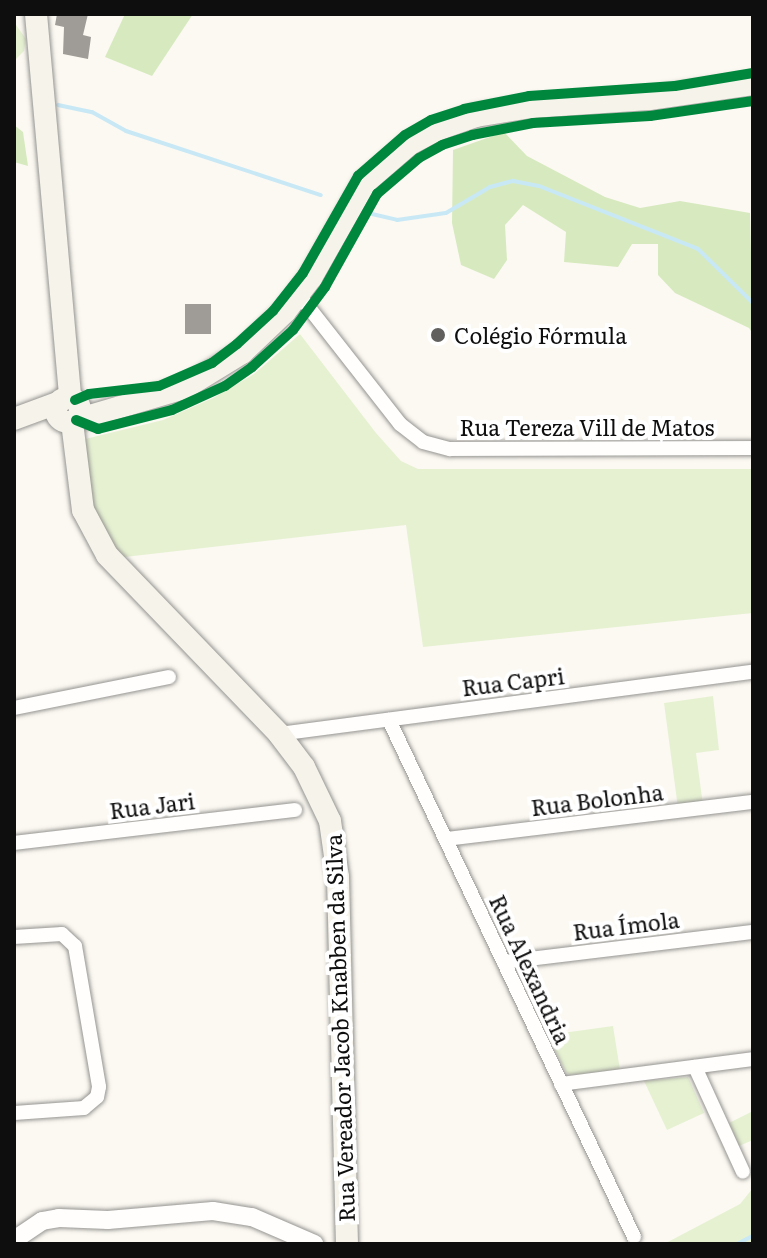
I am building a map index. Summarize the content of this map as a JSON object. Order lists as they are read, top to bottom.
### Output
{
  "streets": {
    "main road": ["Rua Vereador Jacob Knabben da Silva"],
    "street": [
      "Rua Tereza Vill de Matos",
      "Rua Capri",
      "Rua Bolonha",
      "Rua Jari",
      "Rua Ímola",
      "Rua Alexandria"
    ]
  },
  "crossings": [
    ["Rua Capri", "Rua Alexandria"],
    ["Rua Capri", "Rua Vereador Jacob Knabben da Silva"],
    ["Rua Bolonha", "Rua Alexandria"],
    ["Rua Ímola", "Rua Alexandria"]
  ],
  "places": ["Colégio Fórmula"]
}
